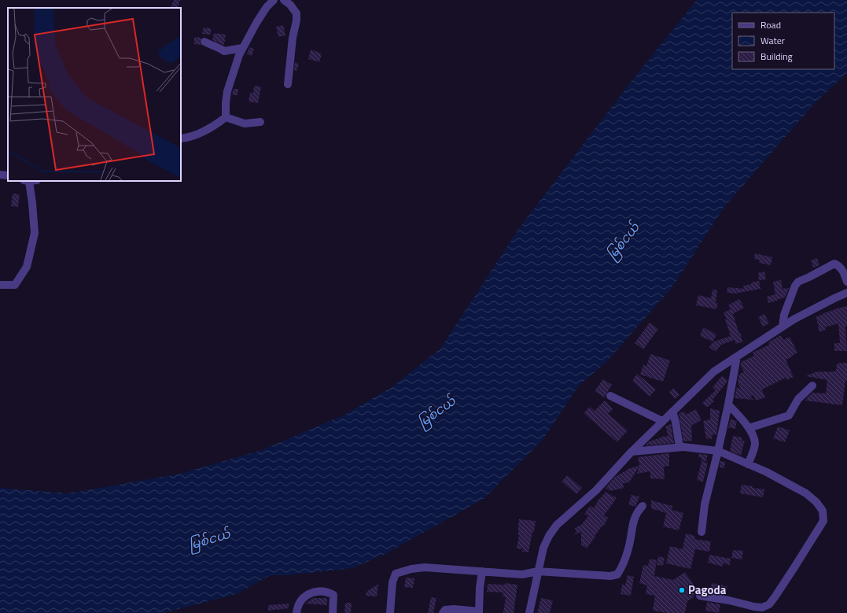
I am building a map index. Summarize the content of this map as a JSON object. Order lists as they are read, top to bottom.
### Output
{
  "water": ["မြစ်ငယ်"],
  "places": ["Pagoda"],
  "legend": ["Road", "Water", "Building"]
}
